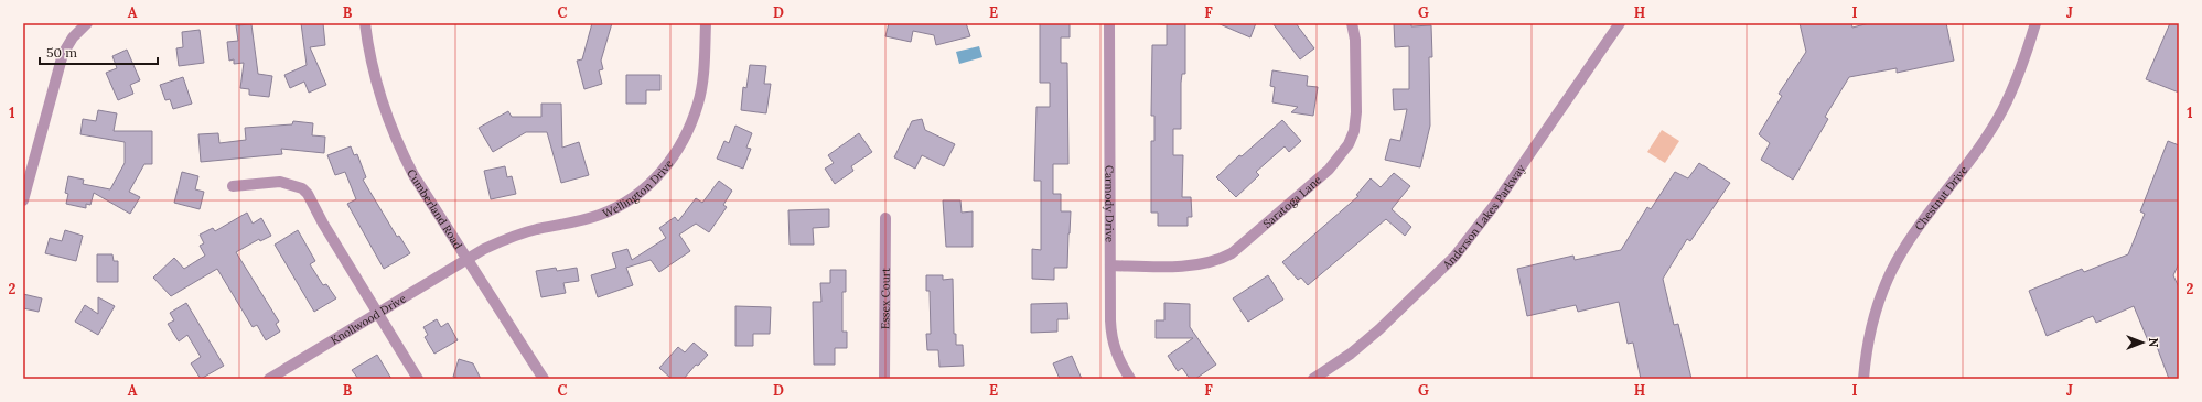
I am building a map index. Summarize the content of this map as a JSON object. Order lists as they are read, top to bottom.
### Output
{
  "streets": {
    "street": [
      "Wellington Drive",
      "Chestnut Drive",
      "Saratoga Lane",
      "Carmody Drive",
      "Cumberland Road",
      "Anderson Lakes Parkway",
      "Essex Court",
      "Knollwood Drive"
    ]
  },
  "crossings": [
    ["Wellington Drive", "Cumberland Road"],
    ["Wellington Drive", "Knollwood Drive"],
    ["Saratoga Lane", "Carmody Drive"],
    ["Cumberland Road", "Knollwood Drive"]
  ],
  "scale_bar": "50 m",
  "north": "right",
  "grid": {
    "columns": [
      "A",
      "B",
      "C",
      "D",
      "E",
      "F",
      "G",
      "H",
      "I",
      "J"
    ],
    "rows": ["1", "2"]
  }
}
